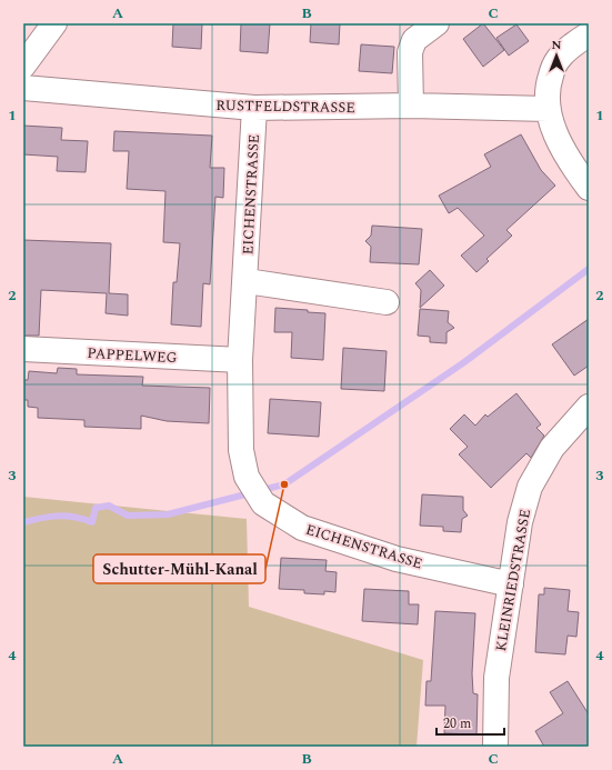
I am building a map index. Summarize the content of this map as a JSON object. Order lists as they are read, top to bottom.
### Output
{
  "streets": {
    "street": [
      "RUSTFELDSTRASSE",
      "EICHENSTRASSE",
      "PAPPELWEG",
      "KLEINRIEDSTRASSE"
    ]
  },
  "crossings": [
    ["RUSTFELDSTRASSE", "EICHENSTRASSE"],
    ["EICHENSTRASSE", "PAPPELWEG"],
    ["EICHENSTRASSE", "KLEINRIEDSTRASSE"]
  ],
  "places": ["Schutter-Mühl-Kanal"],
  "scale_bar": "20 m",
  "north": "top",
  "grid": {
    "columns": ["A", "B", "C"],
    "rows": [
      "1",
      "2",
      "3",
      "4"
    ]
  }
}
